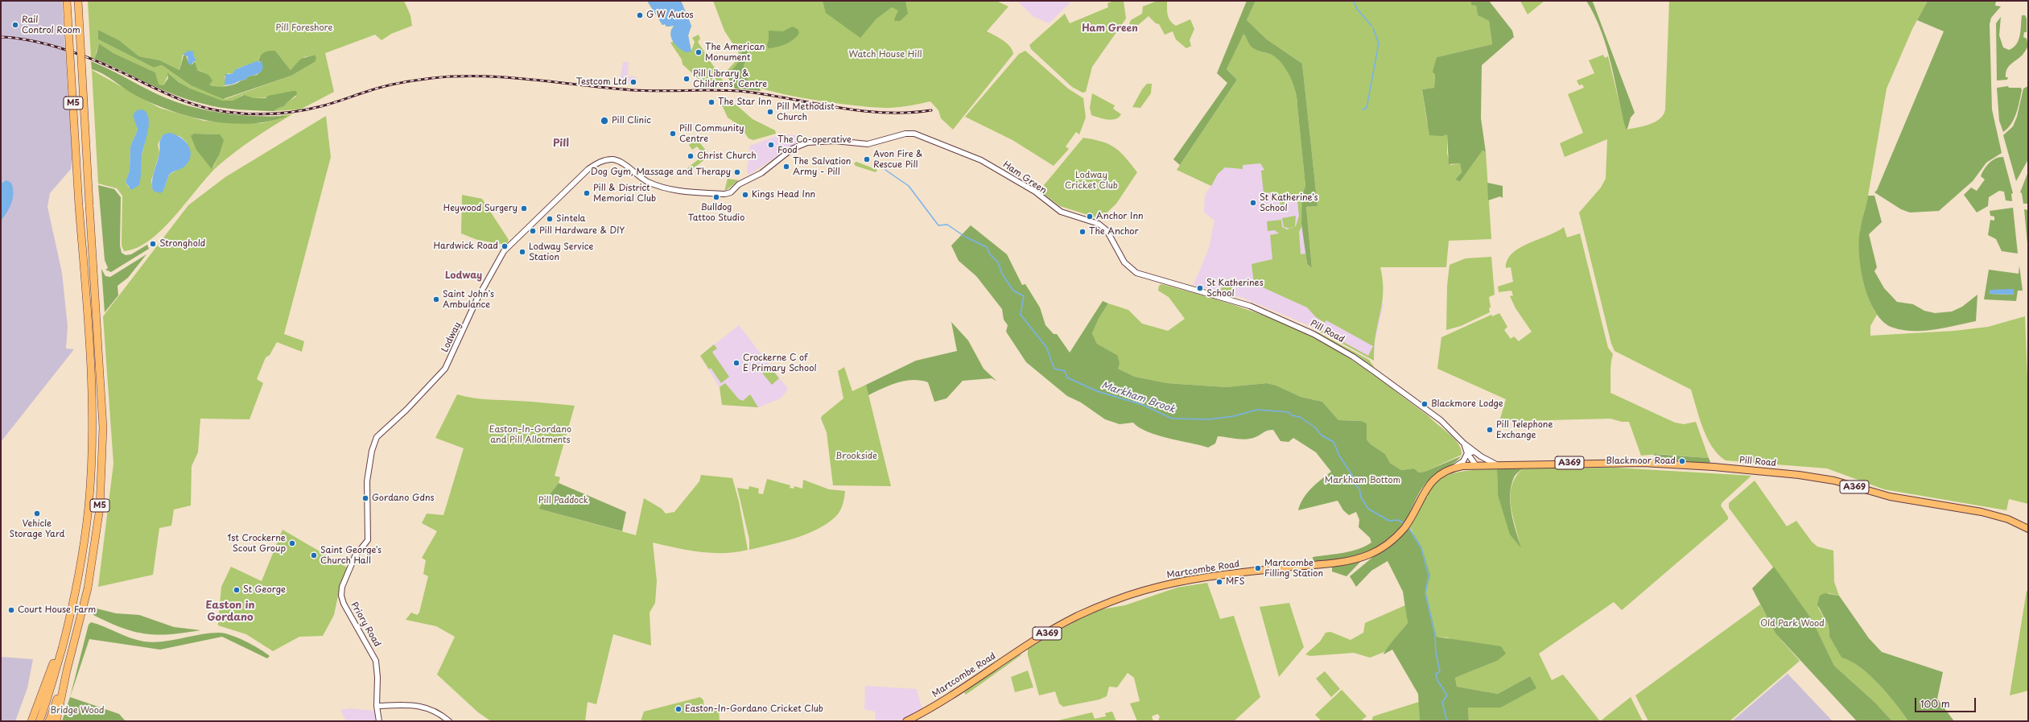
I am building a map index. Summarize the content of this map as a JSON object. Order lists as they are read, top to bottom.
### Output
{
  "streets": {
    "highway": ["M5"],
    "main road": ["Pill Road", "A369", "Martcombe Road"],
    "street": ["Ham Green", "Lodway", "Priory Road"]
  },
  "crossings": [
    ["Ham Green", "Pill Road"],
    ["Ham Green", "Lodway"],
    ["Pill Road", "Martcombe Road"],
    ["Lodway", "Priory Road"]
  ],
  "districts": [
    "Ham Green",
    "Pill",
    "Lodway",
    "Easton in Gordano"
  ],
  "water": ["Markham Brook"],
  "parks": [
    "Pill Foreshore",
    "Watch House Hill",
    "Lodway Cricket Club",
    "Easton-In-Gordano and Pill Allotments",
    "Brookside",
    "Markham Bottom",
    "Pill Paddock",
    "Old Park Wood",
    "Bridge Wood"
  ],
  "places": [
    "G W Autos",
    "Rail Control Room",
    "The American Monument",
    "Pill Library & Childrens' Centre",
    "Testcom Ltd",
    "The Star Inn",
    "Pill Methodist Church",
    "Pill Clinic",
    "Pill Community Centre",
    "The Co-operative Food",
    "Christ Church",
    "Avon Fire & Rescue Pill",
    "The Salvation Army - Pill",
    "Dog Gym, Massage and Therapy",
    "Pill & District Memorial Club",
    "Kings Head Inn",
    "Bulldog Tattoo Studio",
    "St Katherine's School",
    "Heywood Surgery",
    "Anchor Inn",
    "Sintela",
    "Pill Hardware & DIY",
    "The Anchor",
    "Stronghold",
    "Hardwick Road",
    "Lodway Service Station",
    "St Katherines School",
    "Saint John's Ambulance",
    "Crockerne C of E Primary School",
    "Blackmore Lodge",
    "Pill Telephone Exchange",
    "Blackmoor Road",
    "Gordano Gdns",
    "Vehicle Storage Yard",
    "1st Crockerne Scout Group",
    "Saint George's Church Hall",
    "Martcombe Filling Station",
    "MFS",
    "St George",
    "Court House Farm",
    "Easton-In-Gordano Cricket Club"
  ],
  "scale_bar": "100 m"
}
